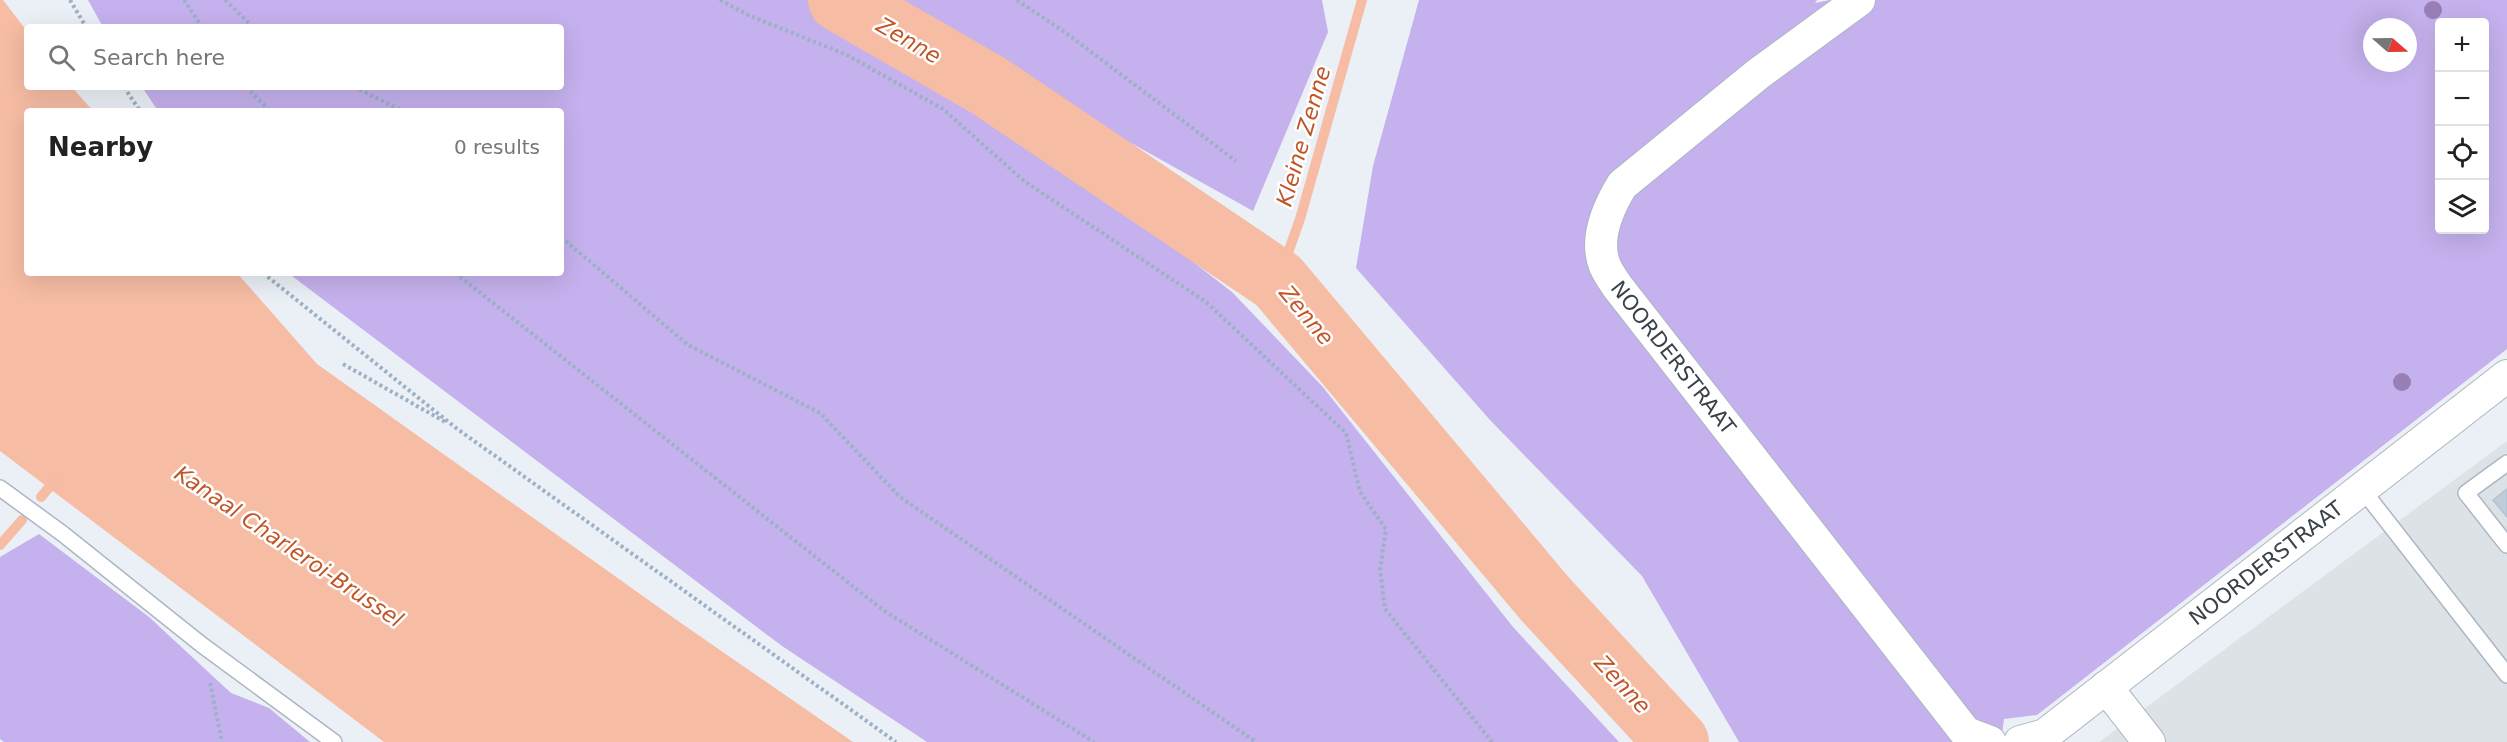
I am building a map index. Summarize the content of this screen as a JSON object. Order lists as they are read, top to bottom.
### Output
{
  "streets": {
    "street": ["NOORDERSTRAAT"]
  },
  "water": ["Zenne", "Kleine Zenne", "Kanaal Charleroi-Brussel"],
  "north": "right",
  "page": {
    "map_buttons": ["+", "−"],
    "search": "Search here",
    "heading": ["Nearby", "0 results"]
  }
}
